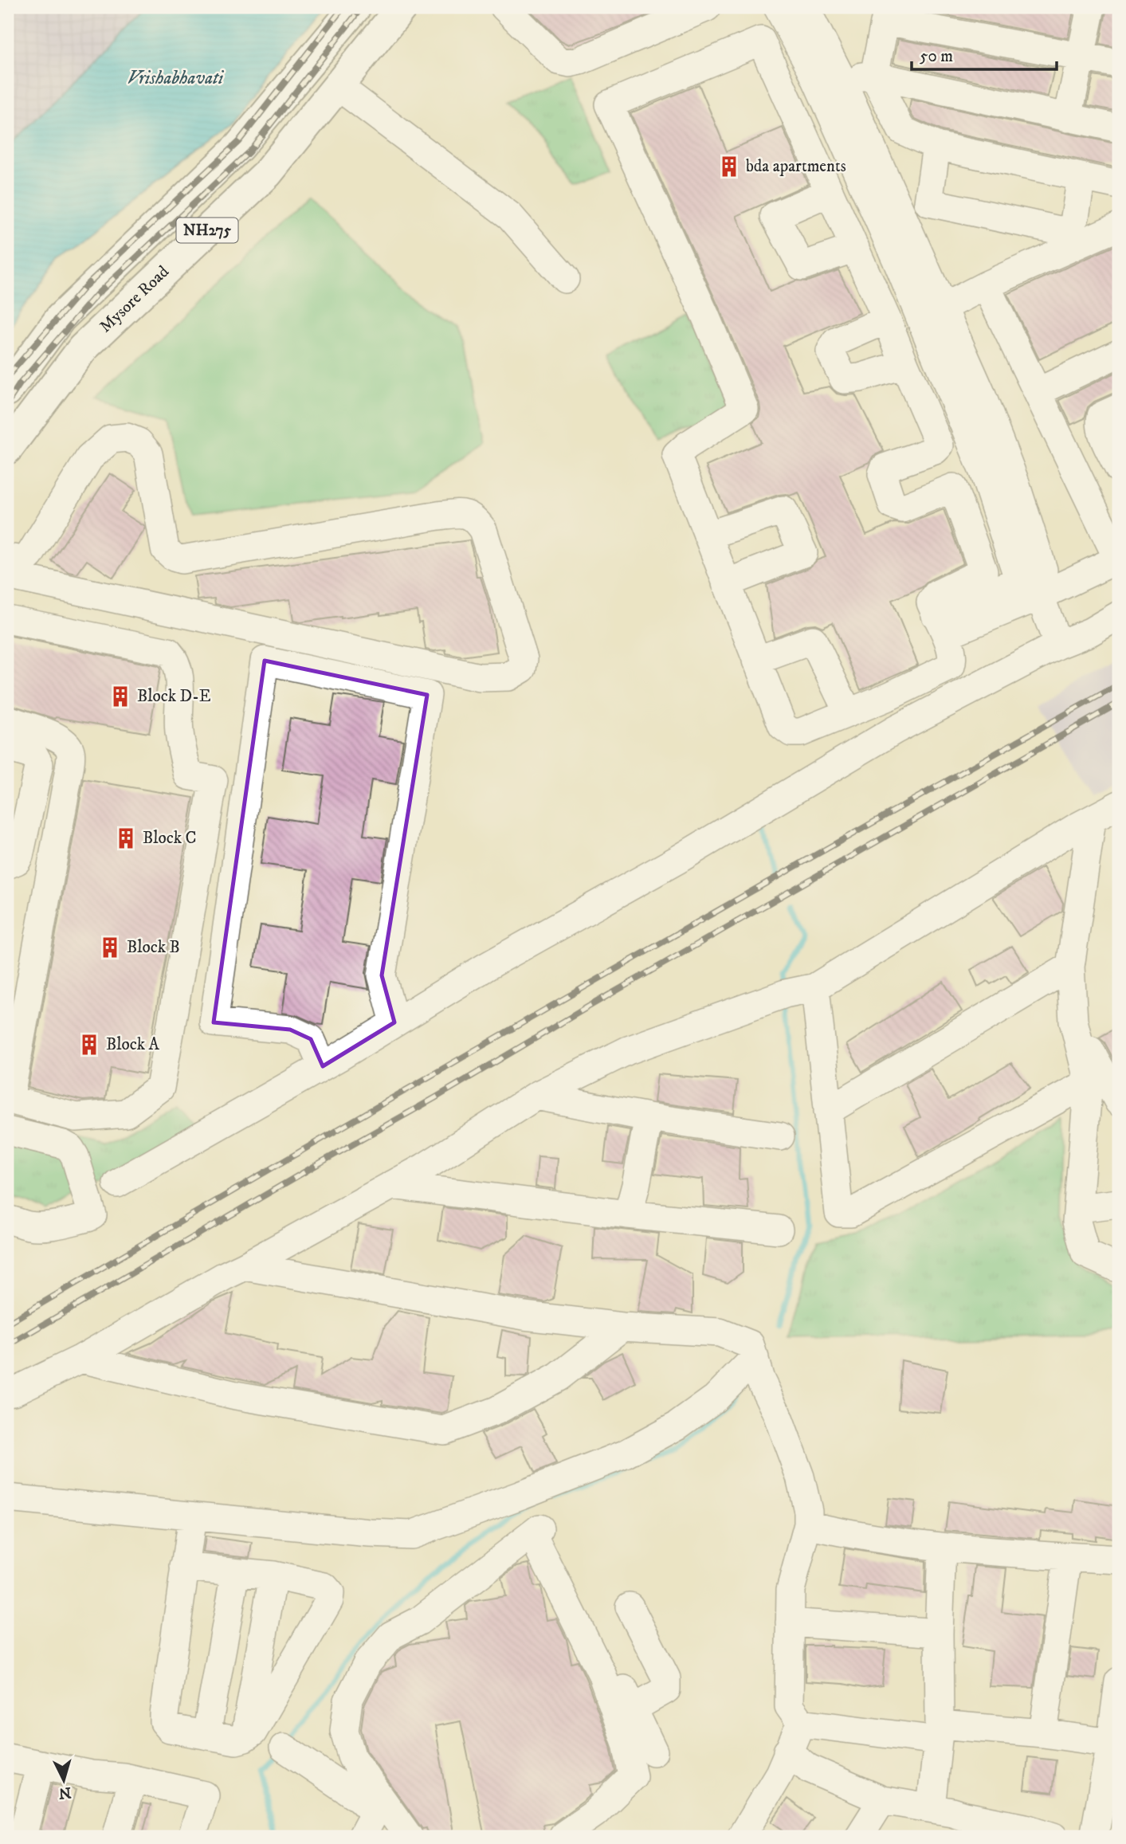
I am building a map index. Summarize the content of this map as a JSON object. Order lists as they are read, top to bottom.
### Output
{
  "streets": {
    "highway": ["NH275", "Mysore Road"]
  },
  "water": ["Vrishabhavati"],
  "places": {
    "building": [
      "bda apartments",
      "Block D-E",
      "Block C",
      "Block B",
      "Block A"
    ]
  },
  "scale_bar": "50 m",
  "north": "bottom"
}
